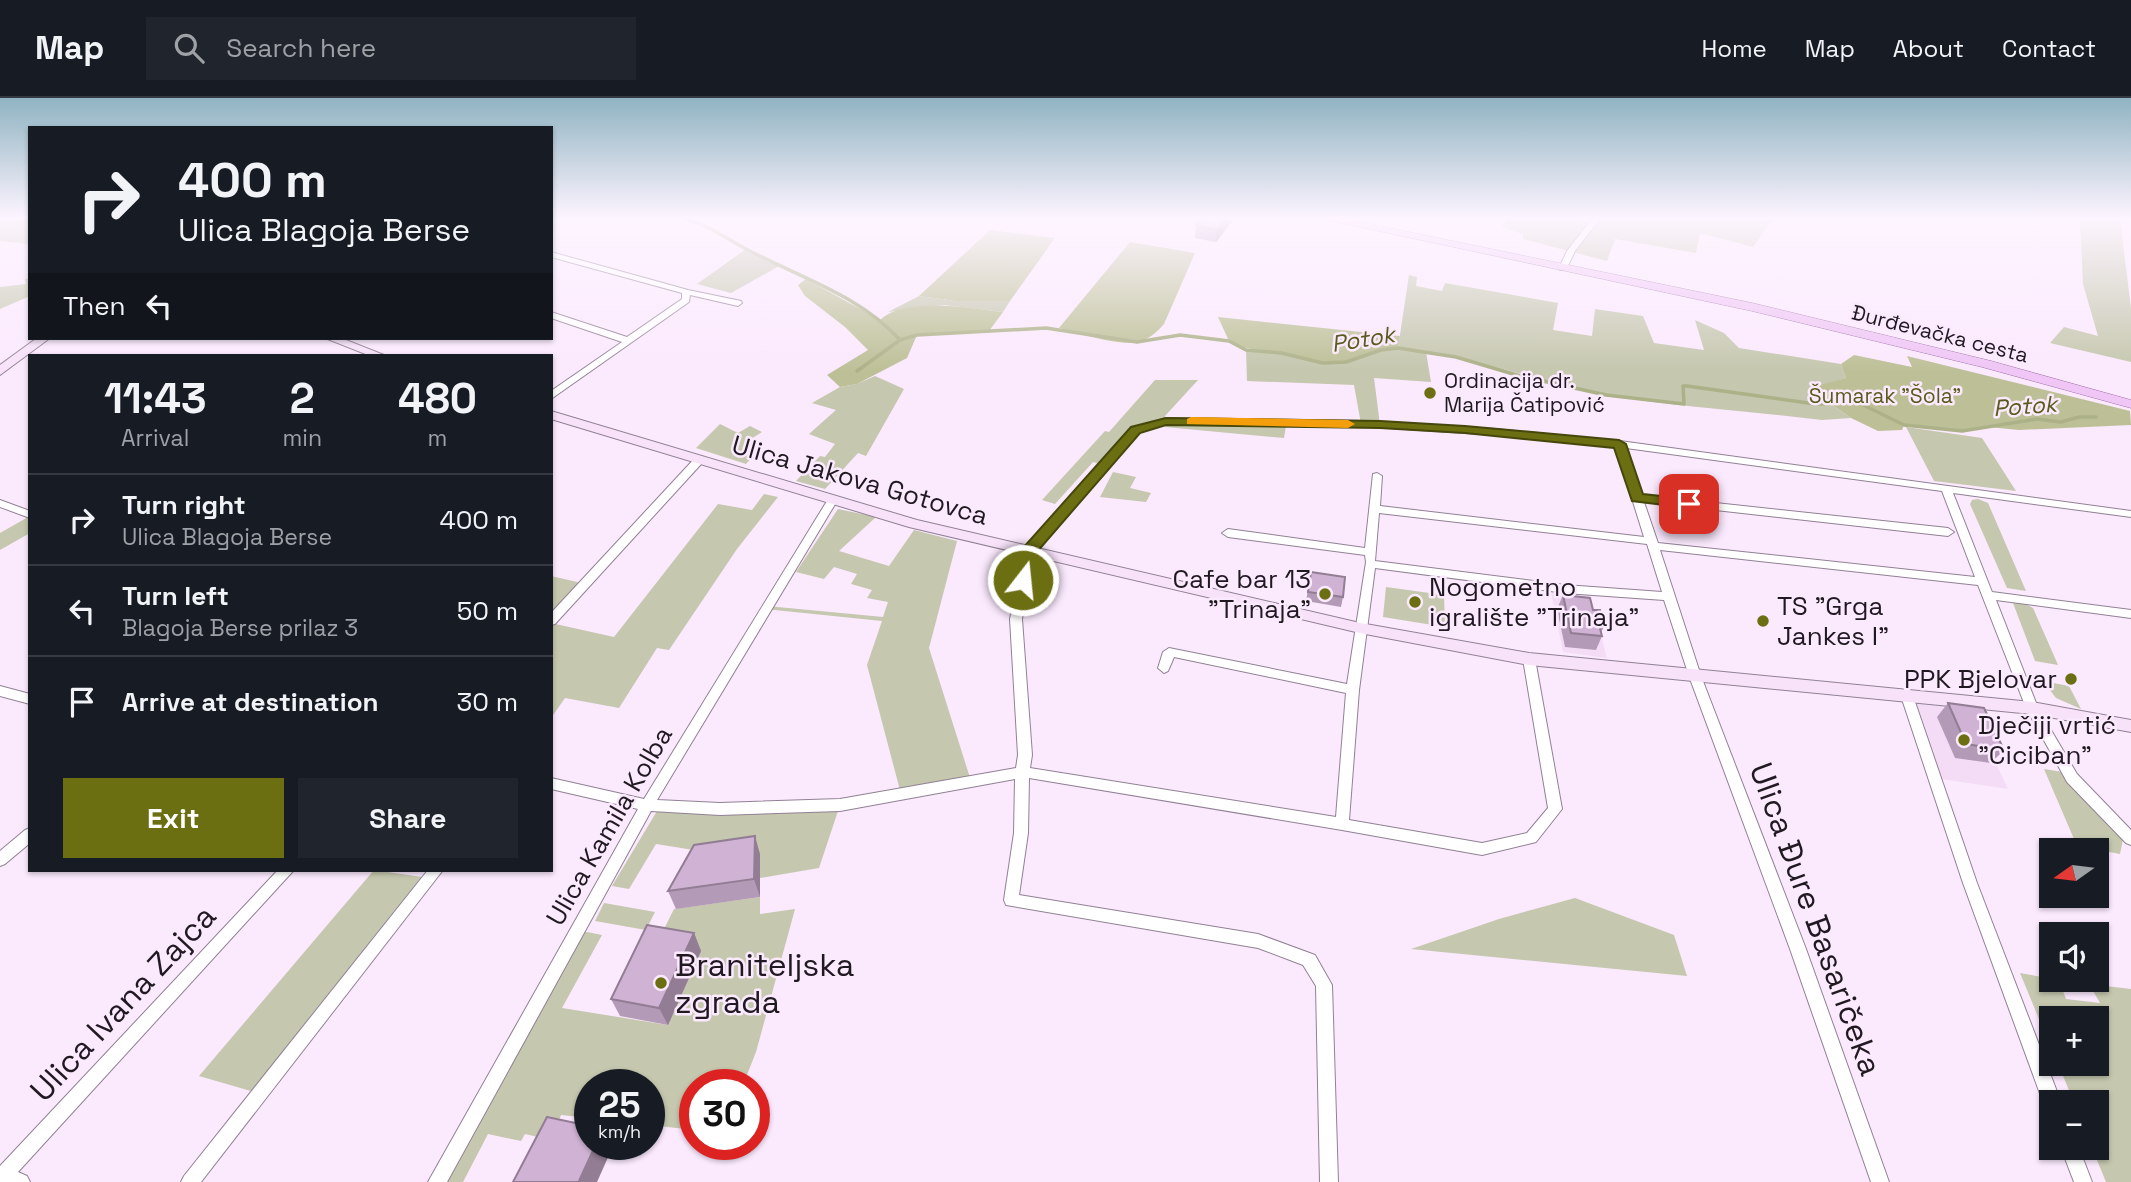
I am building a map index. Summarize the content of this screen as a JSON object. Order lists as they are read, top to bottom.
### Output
{
  "streets": {
    "main road": ["Đurđevačka cesta"],
    "street": [
      "Ulica Jakova Gotovca",
      "Ulica Kamila Kolba",
      "Ulica Đure Basaričeka",
      "Ulica Ivana Zajca"
    ]
  },
  "crossings": [
    ["Ulica Jakova Gotovca", "Ulica Kamila Kolba"],
    ["Ulica Jakova Gotovca", "Ulica Đure Basaričeka"]
  ],
  "water": ["Potok"],
  "parks": ["Šumarak \"Šola\""],
  "places": [
    "Ordinacija dr. Marija Čatipović",
    "Cafe bar 13 \"Trinaja\"",
    "Nogometno igralište \"Trinaja\"",
    "TS \"Grga Jankes I\"",
    "PPK Bjelovar",
    "Dječiji vrtić \"Ciciban\"",
    "Braniteljska zgrada"
  ],
  "north": "left",
  "page": {
    "header": "Map",
    "search": "Search here",
    "nav": [
      "Home",
      "Map",
      "About",
      "Contact"
    ],
    "turn": ["400 m", "Ulica Blagoja Berse"],
    "then": "Then",
    "eta": [
      "11:43",
      "Arrival",
      "2",
      "min",
      "480",
      "m"
    ],
    "list": [
      {
        "name": "Turn right",
        "note": "Ulica Blagoja Berse",
        "value": "400 m"
      },
      {
        "name": "Turn left",
        "note": "Blagoja Berse prilaz 3",
        "value": "50 m"
      },
      {
        "name": "Arrive at destination",
        "value": "30 m"
      }
    ],
    "buttons": ["Exit", "Share"],
    "map_buttons": ["+", "−"],
    "speed": "25 km/h",
    "limit": "30"
  }
}
